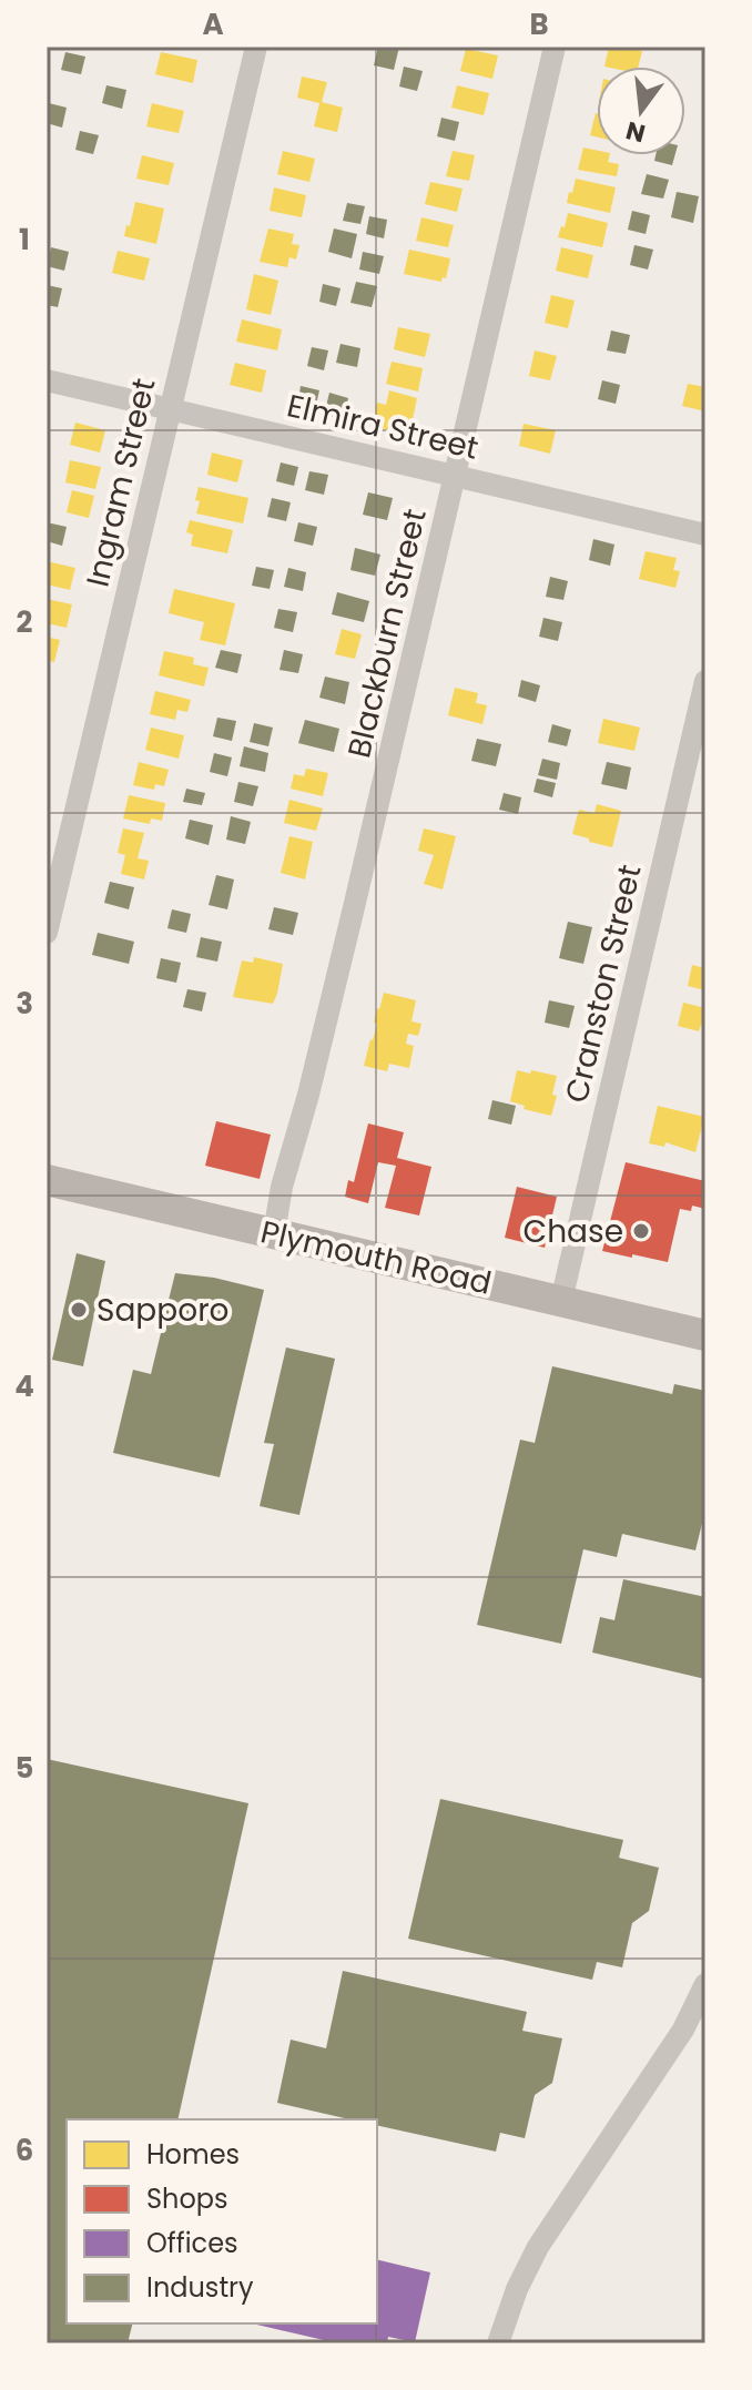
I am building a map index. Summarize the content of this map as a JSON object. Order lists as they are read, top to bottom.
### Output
{
  "streets": {
    "main road": ["Plymouth Road"],
    "street": [
      "Elmira Street",
      "Ingram Street",
      "Blackburn Street",
      "Cranston Street"
    ]
  },
  "crossings": [
    ["Elmira Street", "Ingram Street"],
    ["Elmira Street", "Blackburn Street"],
    ["Blackburn Street", "Plymouth Road"],
    ["Cranston Street", "Plymouth Road"]
  ],
  "places": ["Chase", "Sapporo"],
  "legend": [
    "Homes",
    "Shops",
    "Offices",
    "Industry"
  ],
  "north": "bottom",
  "grid": {
    "columns": ["A", "B"],
    "rows": [
      "1",
      "2",
      "3",
      "4",
      "5",
      "6"
    ]
  }
}
